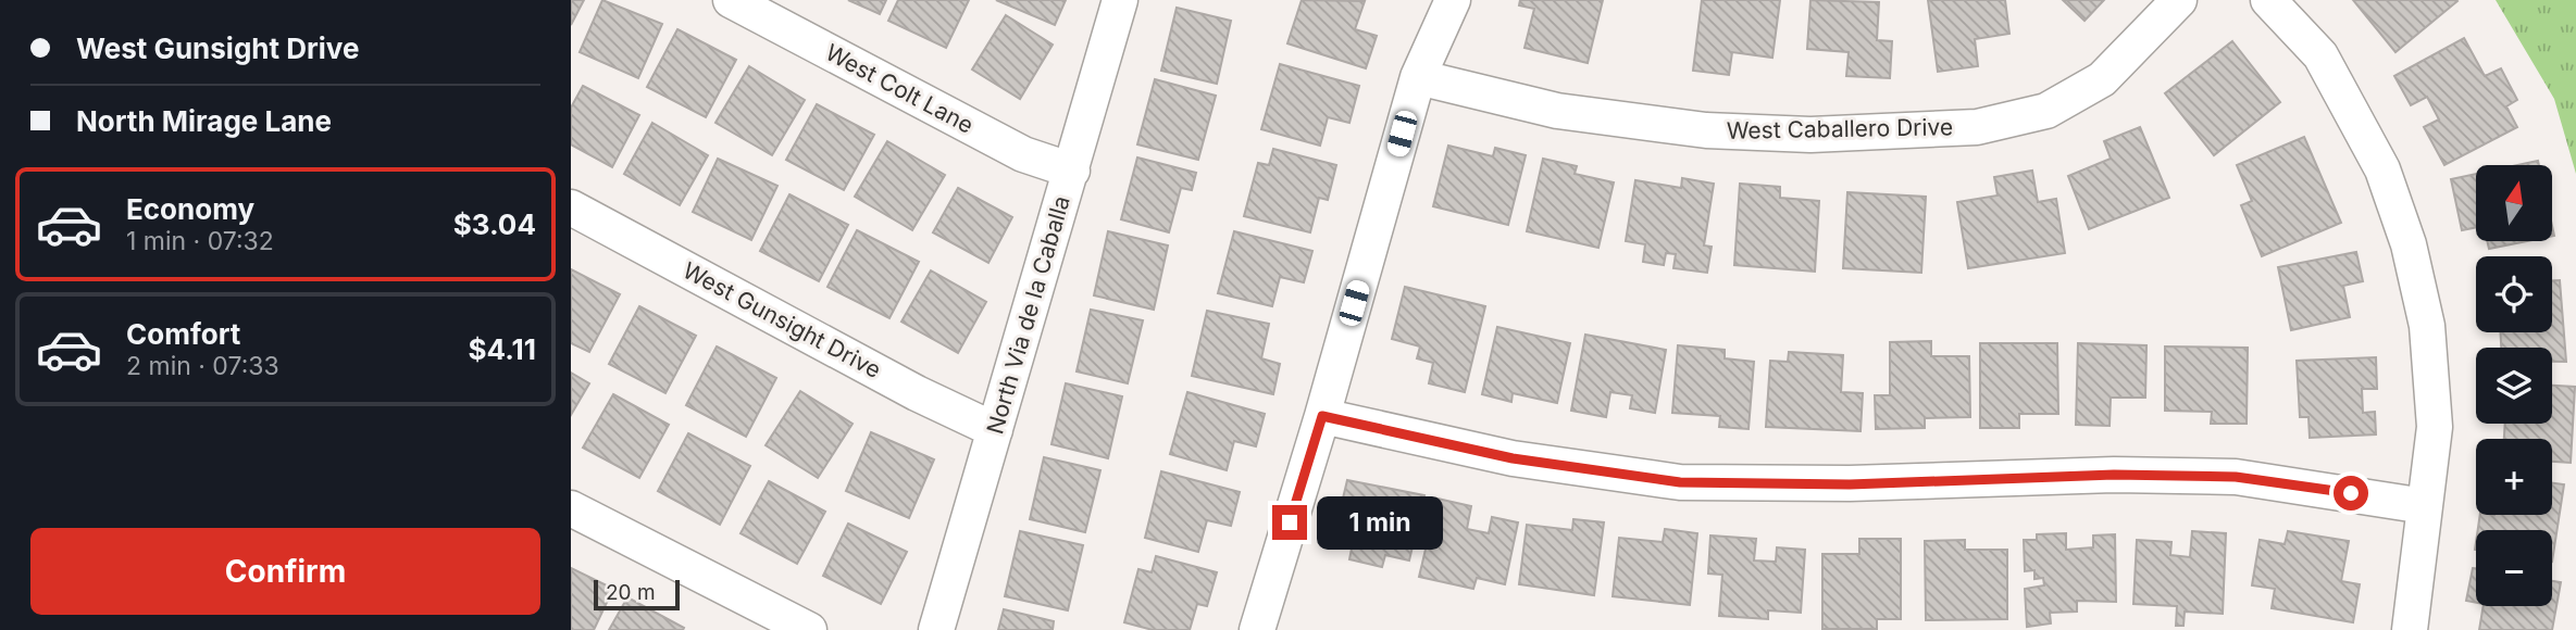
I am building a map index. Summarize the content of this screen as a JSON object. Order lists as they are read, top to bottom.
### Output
{
  "streets": {
    "street": [
      "West Colt Lane",
      "West Caballero Drive",
      "North Via de la Caballa",
      "West Gunsight Drive"
    ]
  },
  "crossings": [
    ["West Colt Lane", "North Via de la Caballa"],
    ["North Via de la Caballa", "West Gunsight Drive"]
  ],
  "scale_bar": "20 m",
  "north": "top",
  "page": {
    "banner": ["West Gunsight Drive", "North Mirage Lane"],
    "map_buttons": ["+", "−"],
    "list": [
      {
        "name": "Economy",
        "note": "1 min · 07:32",
        "value": "$3.04"
      },
      {
        "name": "Comfort",
        "note": "2 min · 07:33",
        "value": "$4.11"
      }
    ],
    "bubble": "1 min",
    "buttons": "Confirm",
    "scale": "20 m"
  }
}
